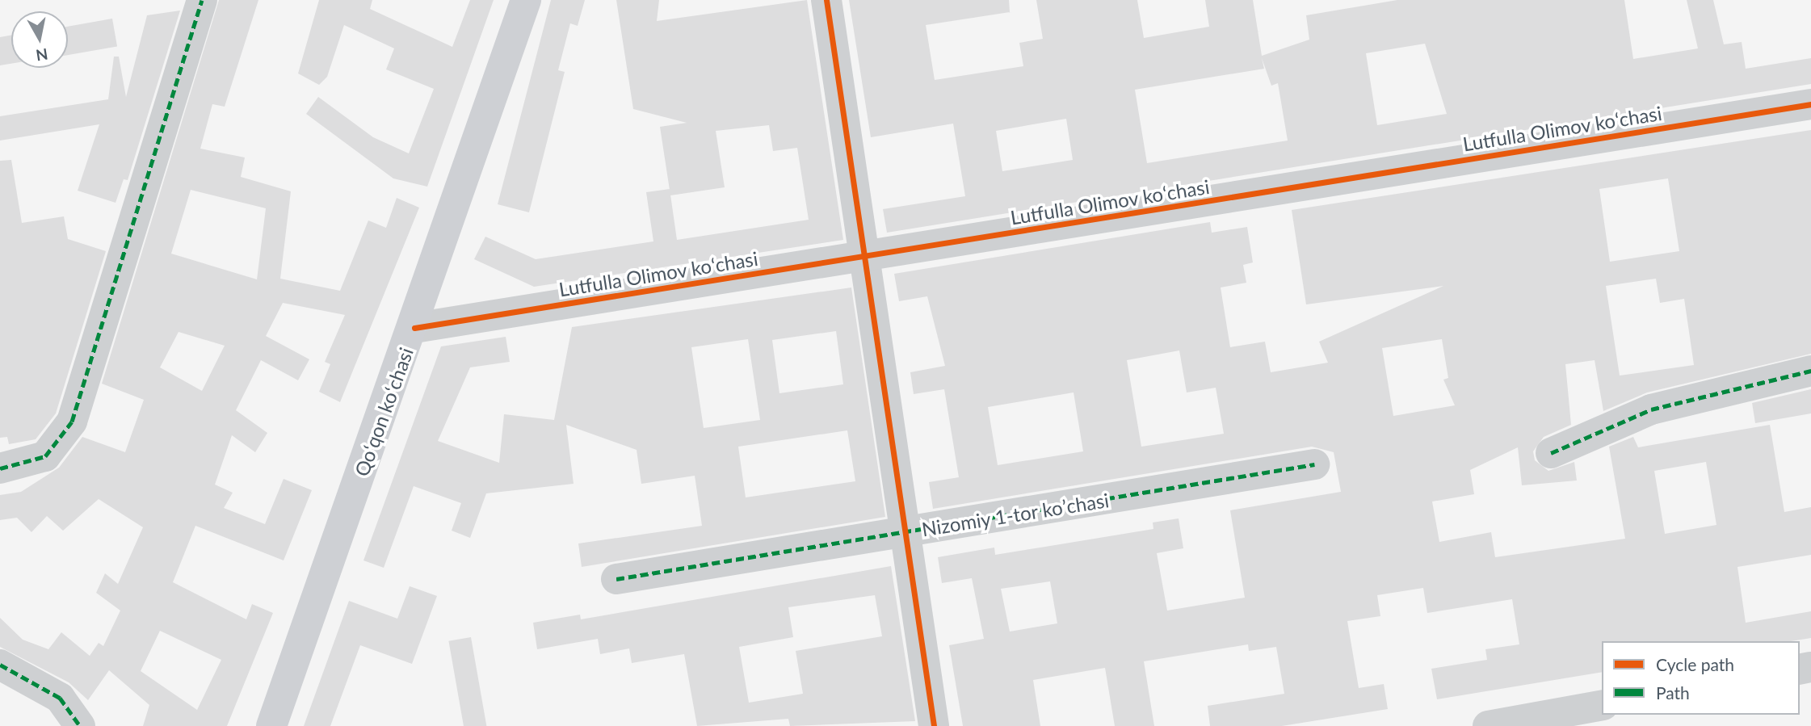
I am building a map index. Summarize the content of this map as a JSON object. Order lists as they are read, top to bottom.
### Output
{
  "streets": {
    "main road": ["Qoʻqon koʻchasi"],
    "street": ["Lutfulla Olimov koʻchasi", "Nizomiy 1-tor koʼchasi"]
  },
  "crossings": [
    ["Lutfulla Olimov koʻchasi", "Qoʻqon koʻchasi"]
  ],
  "legend": ["Cycle path", "Path"],
  "north": "bottom"
}
